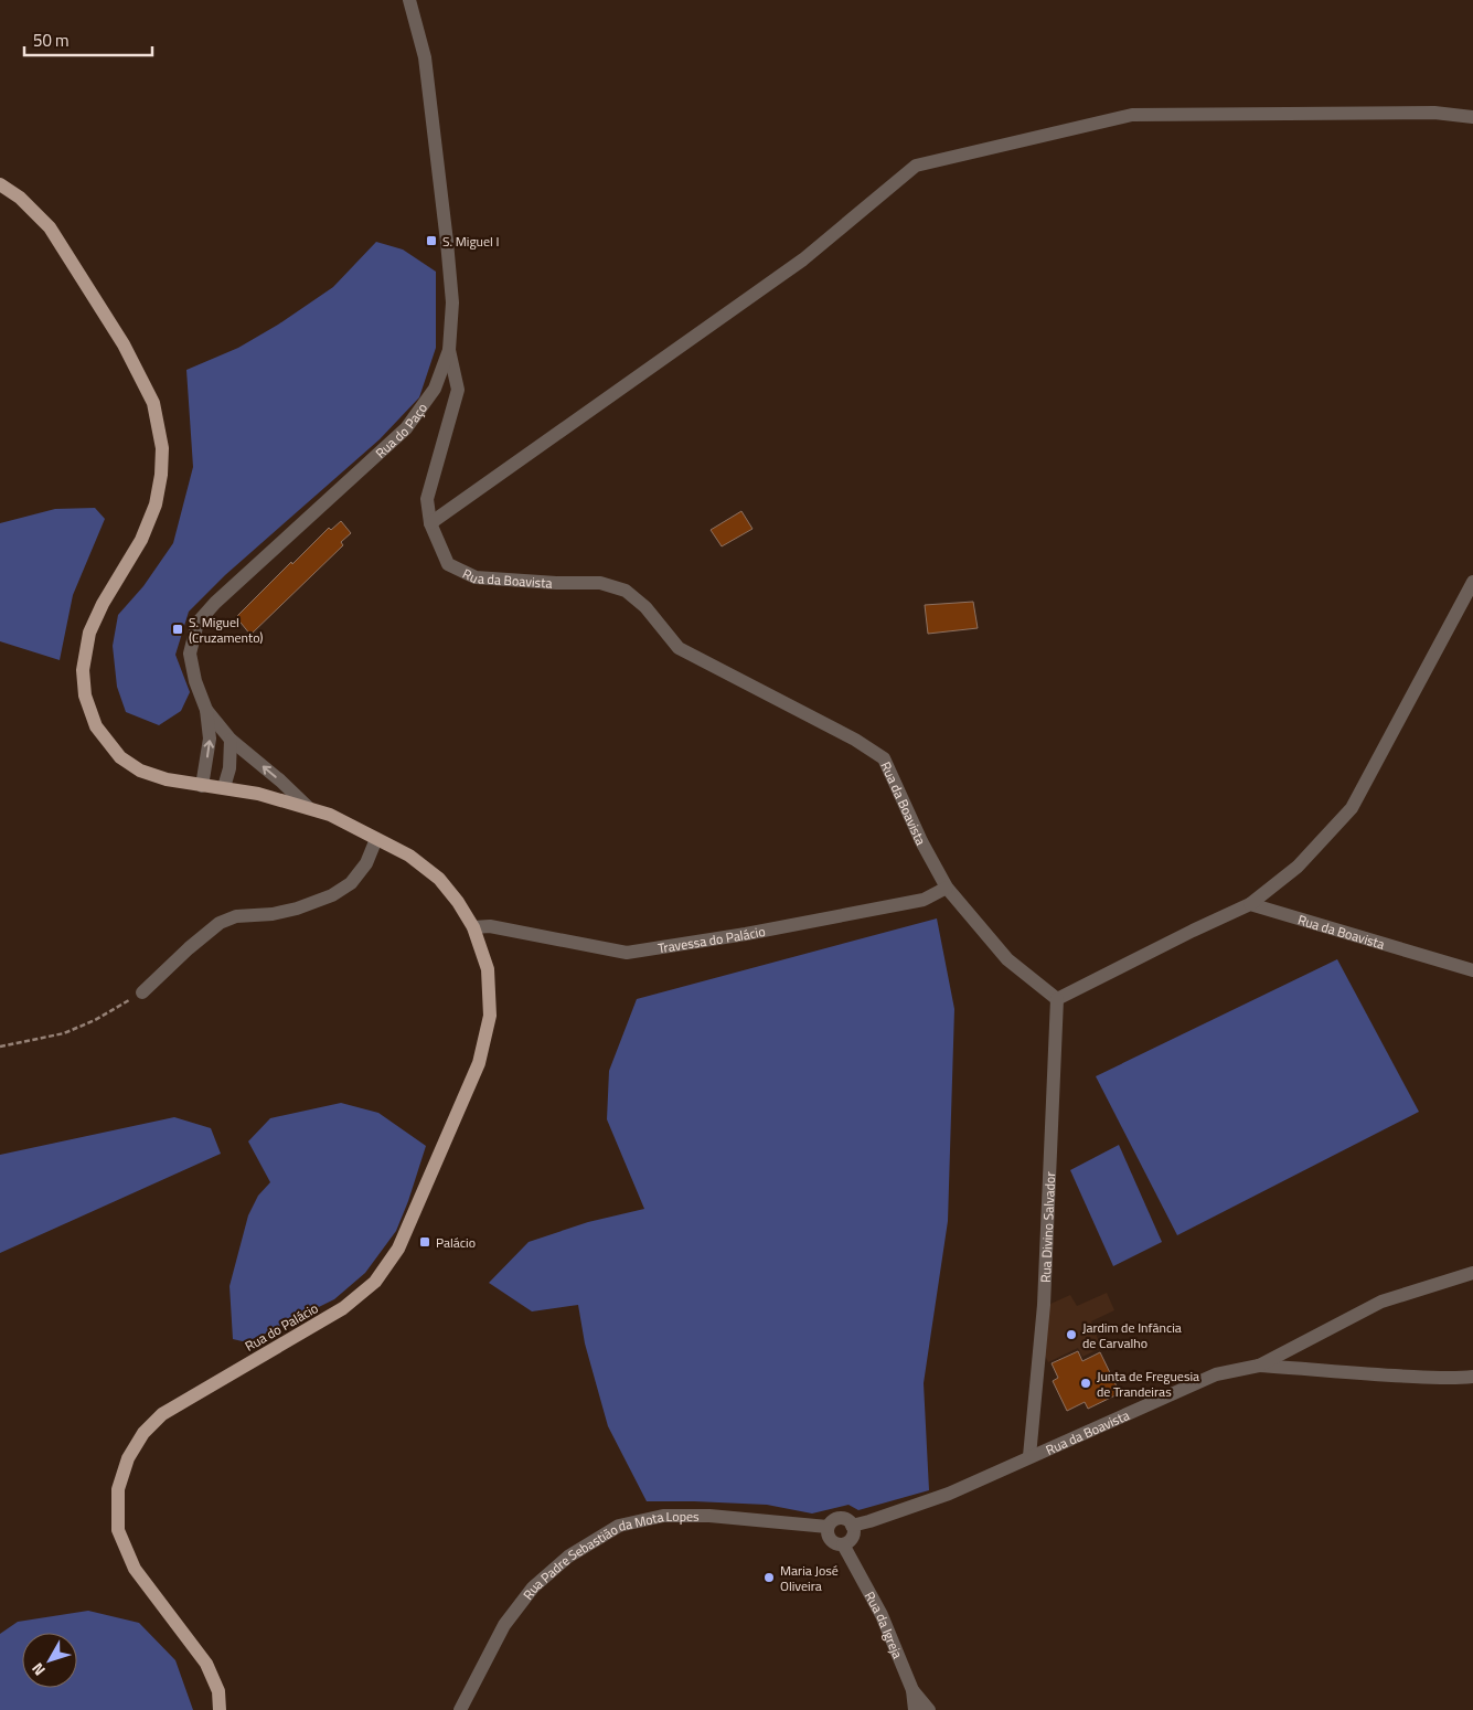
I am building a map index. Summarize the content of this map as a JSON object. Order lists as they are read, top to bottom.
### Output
{
  "streets": {
    "main road": ["Rua do Palácio"],
    "street": [
      "Rua do Paço",
      "Rua da Boavista",
      "Travessa do Palácio",
      "Rua Divino Salvador",
      "Rua Padre Sebastião da Mota Lopes",
      "Rua da Igreja"
    ]
  },
  "crossings": [
    ["Rua do Paço", "Rua da Boavista"],
    ["Rua do Paço", "Rua do Palácio"],
    ["Rua da Boavista", "Travessa do Palácio"],
    ["Rua da Boavista", "Rua Divino Salvador"],
    ["Rua da Boavista", "Rua Padre Sebastião da Mota Lopes"],
    ["Rua da Boavista", "Rua da Igreja"],
    ["Travessa do Palácio", "Rua do Palácio"],
    ["Rua Padre Sebastião da Mota Lopes", "Rua da Igreja"]
  ],
  "places": {
    "transit": ["S. Miguel I", "S. Miguel (Cruzamento)", "Palácio"],
    "other": ["Jardim de Infância de Carvalho", "Junta de Freguesia de Trandeiras", "Maria José Oliveira"]
  },
  "scale_bar": "50 m",
  "north": "bottom left"
}
